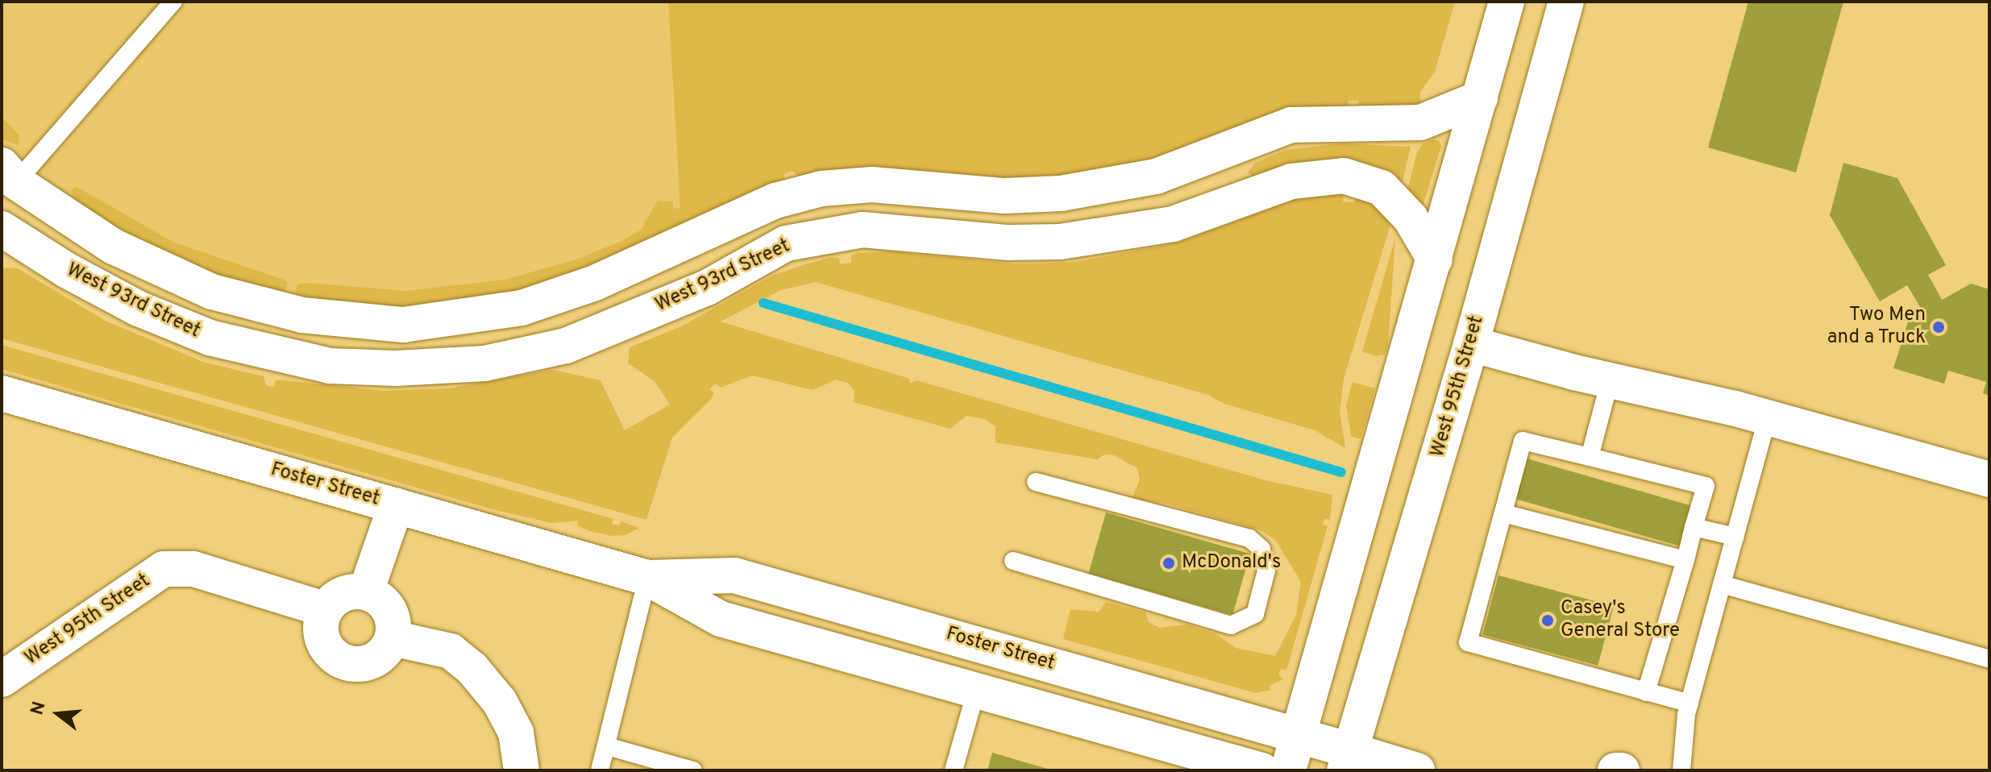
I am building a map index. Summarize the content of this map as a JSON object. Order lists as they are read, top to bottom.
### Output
{
  "streets": {
    "street": ["West 93rd Street", "West 95th Street", "Foster Street"]
  },
  "crossings": [
    ["West 95th Street", "Foster Street"]
  ],
  "places": ["Two Men and a Truck", "McDonald's", "Casey's General Store"],
  "north": "left"
}
